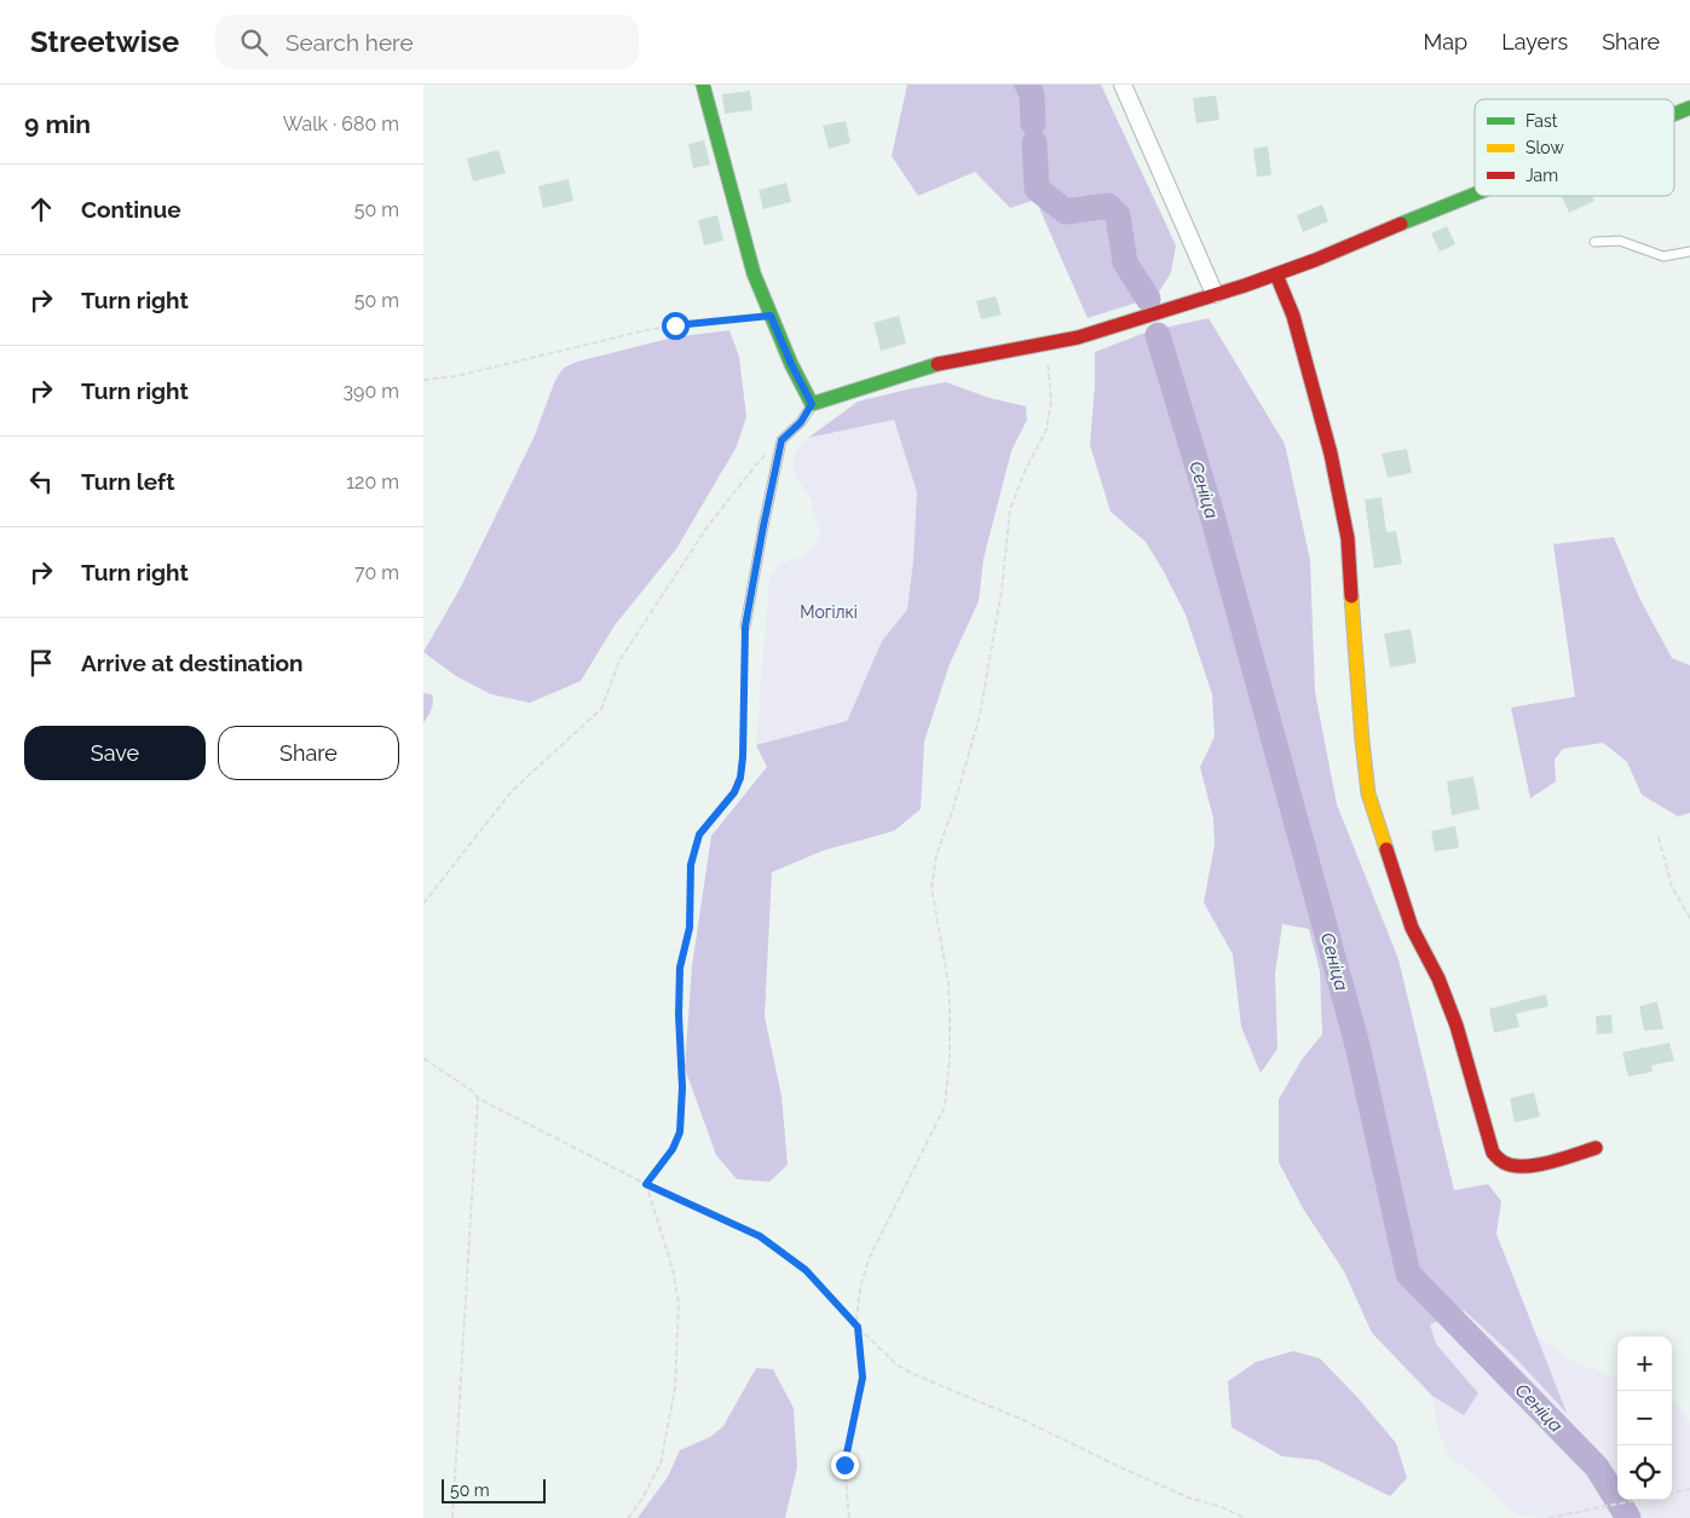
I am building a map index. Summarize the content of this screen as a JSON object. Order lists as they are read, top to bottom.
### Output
{
  "water": ["Сеніца"],
  "parks": ["Могілкі"],
  "legend": ["Fast", "Slow", "Jam"],
  "scale_bar": "50 m",
  "page": {
    "header": "Streetwise",
    "search": "Search here",
    "nav": ["Map", "Layers", "Share"],
    "heading": ["9 min", "Walk · 680 m"],
    "list": [
      ["Continue", "50 m"],
      ["Turn right", "50 m"],
      ["Turn right", "390 m"],
      ["Turn left", "120 m"],
      ["Turn right", "70 m"],
      "Arrive at destination"
    ],
    "buttons": ["Save", "Share"],
    "map_buttons": ["+", "−"],
    "scale": "50 m"
  }
}
